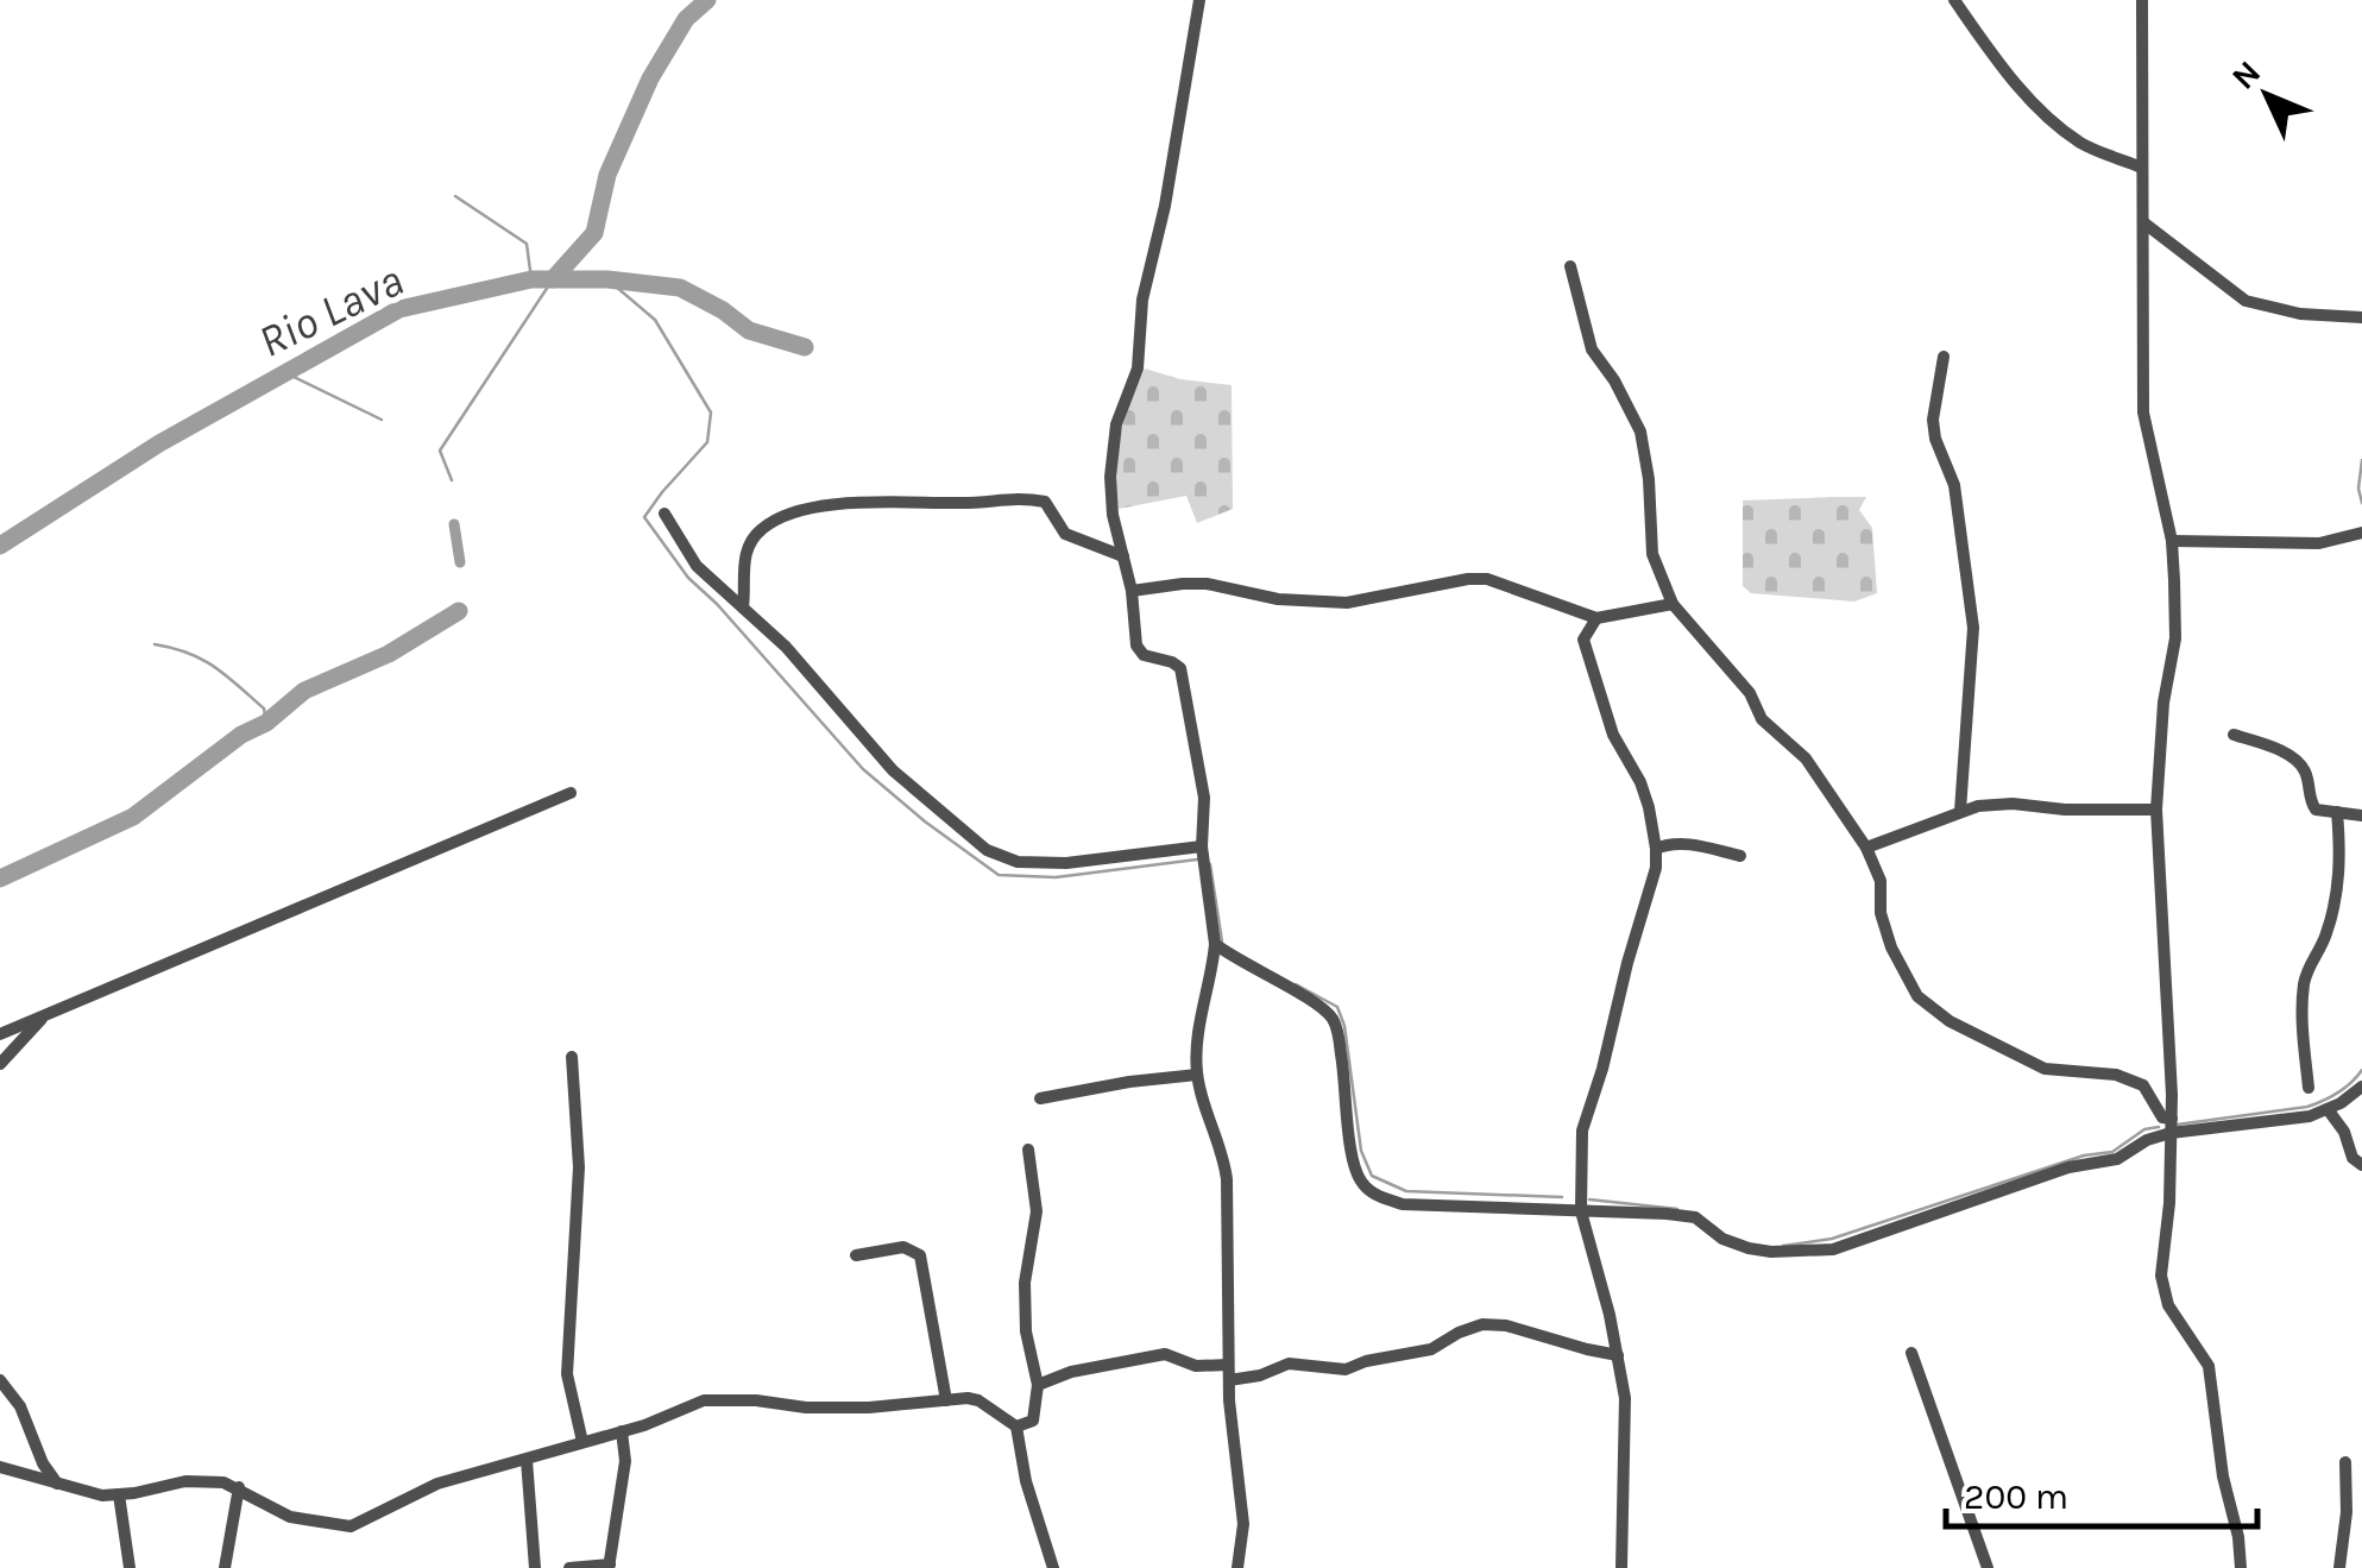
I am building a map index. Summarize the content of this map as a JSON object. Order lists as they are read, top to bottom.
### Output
{
  "water": ["Rio Lava"],
  "scale_bar": "200 m",
  "north": "top left"
}
